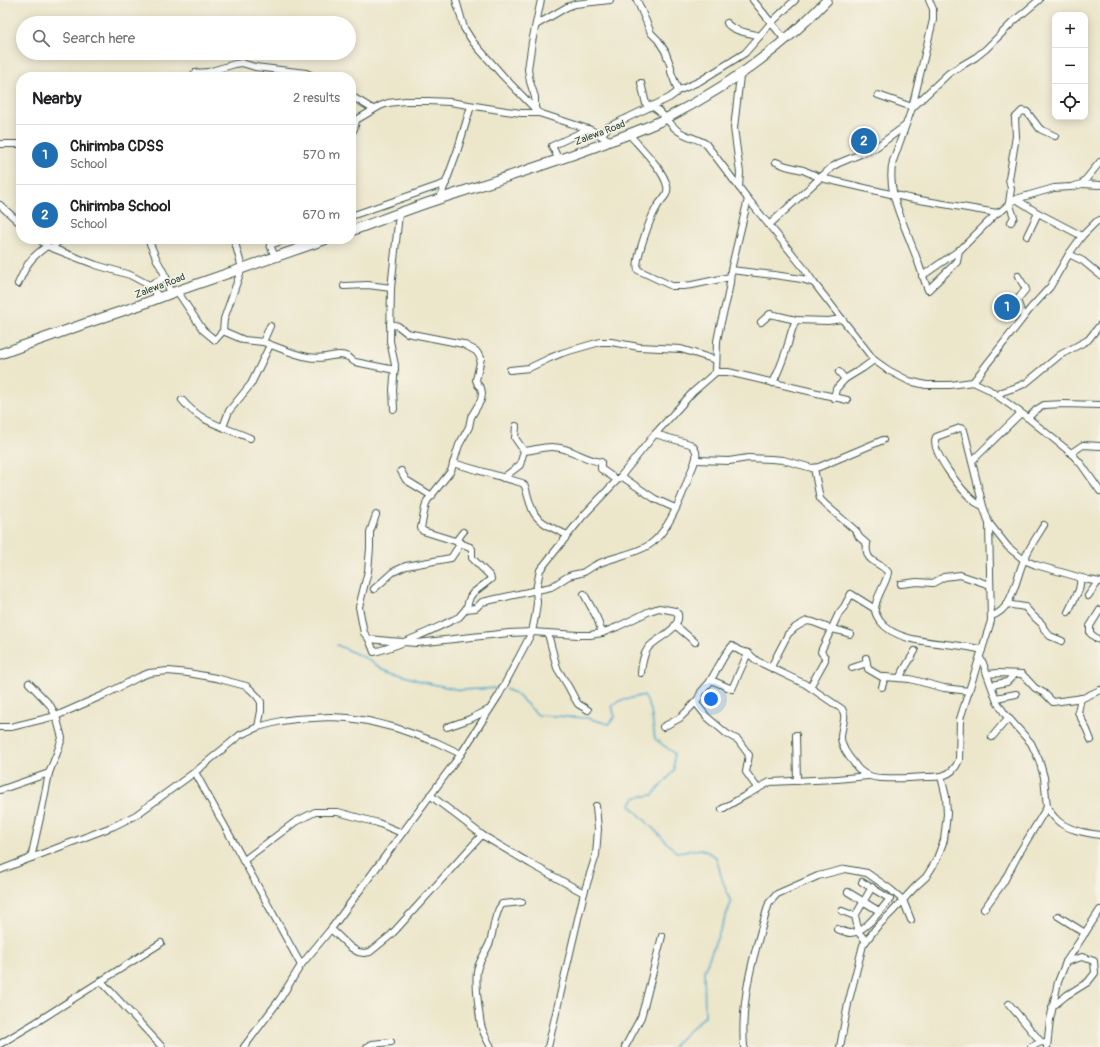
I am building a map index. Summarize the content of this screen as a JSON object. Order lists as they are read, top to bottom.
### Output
{
  "streets": {
    "highway": ["Zalewa Road"]
  },
  "page": {
    "map_buttons": ["+", "−"],
    "search": "Search here",
    "heading": ["Nearby", "2 results"],
    "list": [
      {
        "mark": "1",
        "name": "Chirimba CDSS",
        "note": "School",
        "value": "570 m"
      },
      {
        "mark": "2",
        "name": "Chirimba School",
        "note": "School",
        "value": "670 m"
      }
    ],
    "pins": ["2", "1"]
  }
}
